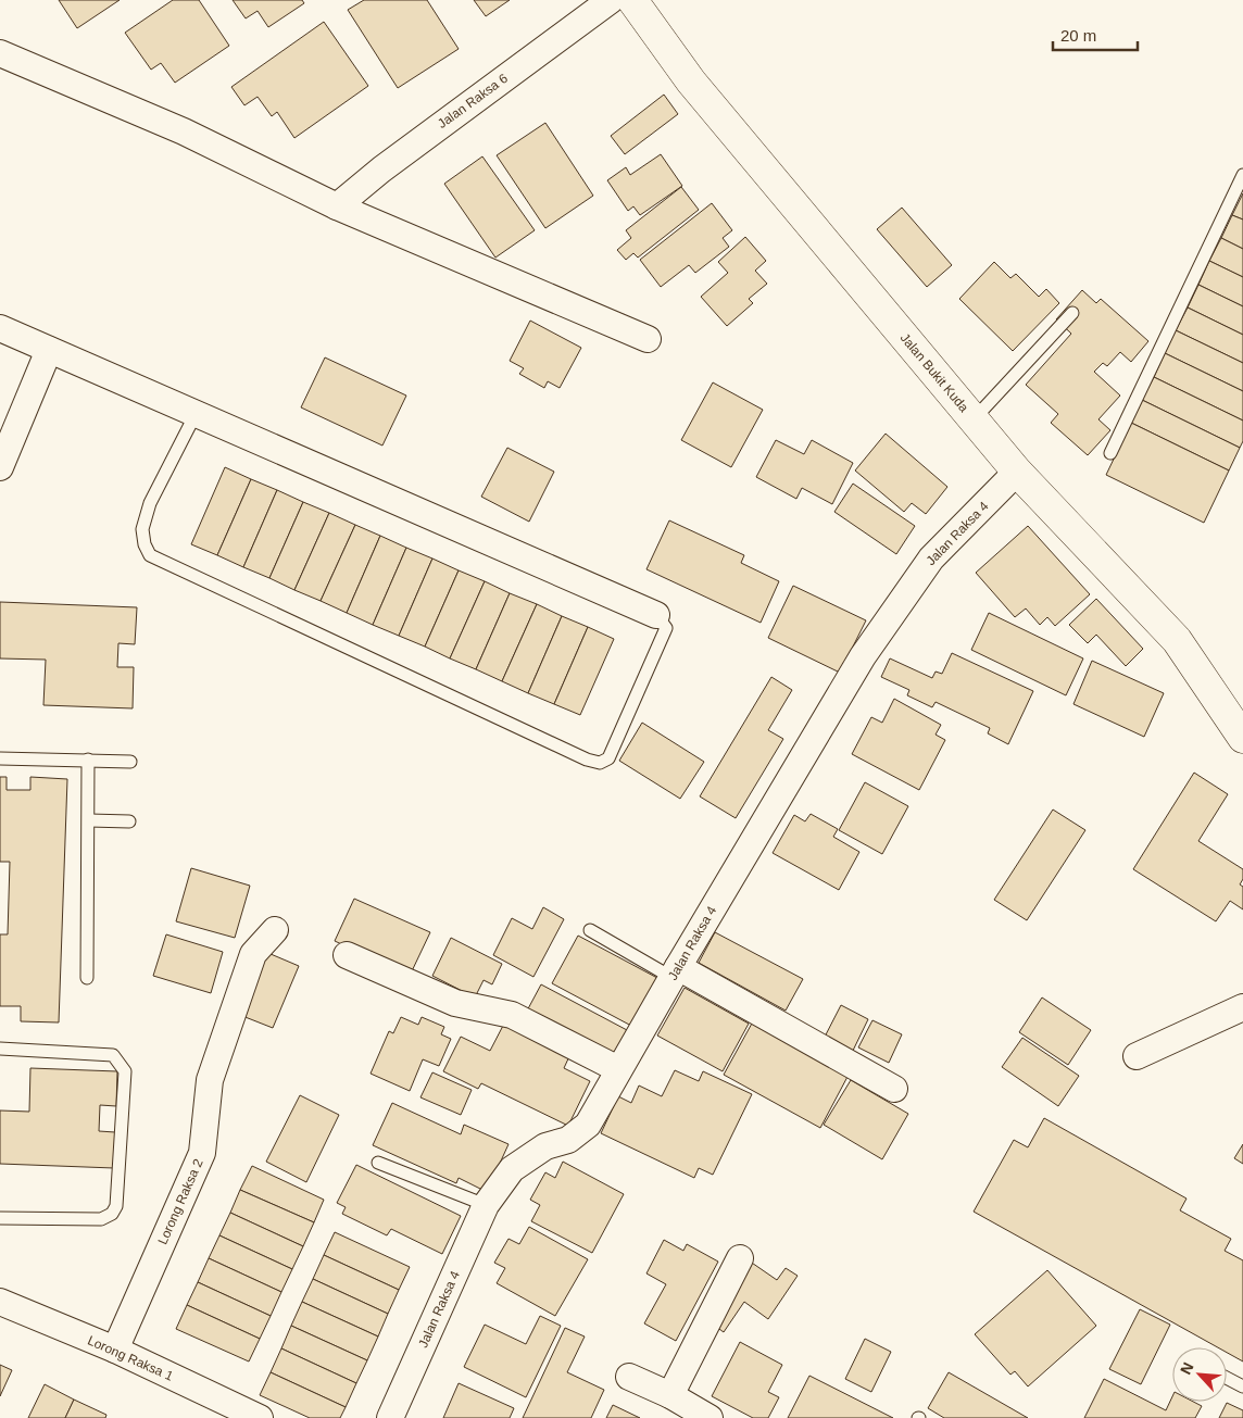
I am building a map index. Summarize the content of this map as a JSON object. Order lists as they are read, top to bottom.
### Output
{
  "streets": {
    "street": [
      "Jalan Raksa 6",
      "Jalan Bukit Kuda",
      "Jalan Raksa 4",
      "Lorong Raksa 2",
      "Lorong Raksa 1"
    ]
  },
  "crossings": [
    ["Jalan Bukit Kuda", "Jalan Raksa 4"],
    ["Lorong Raksa 2", "Lorong Raksa 1"]
  ],
  "scale_bar": "20 m",
  "north": "top left"
}
